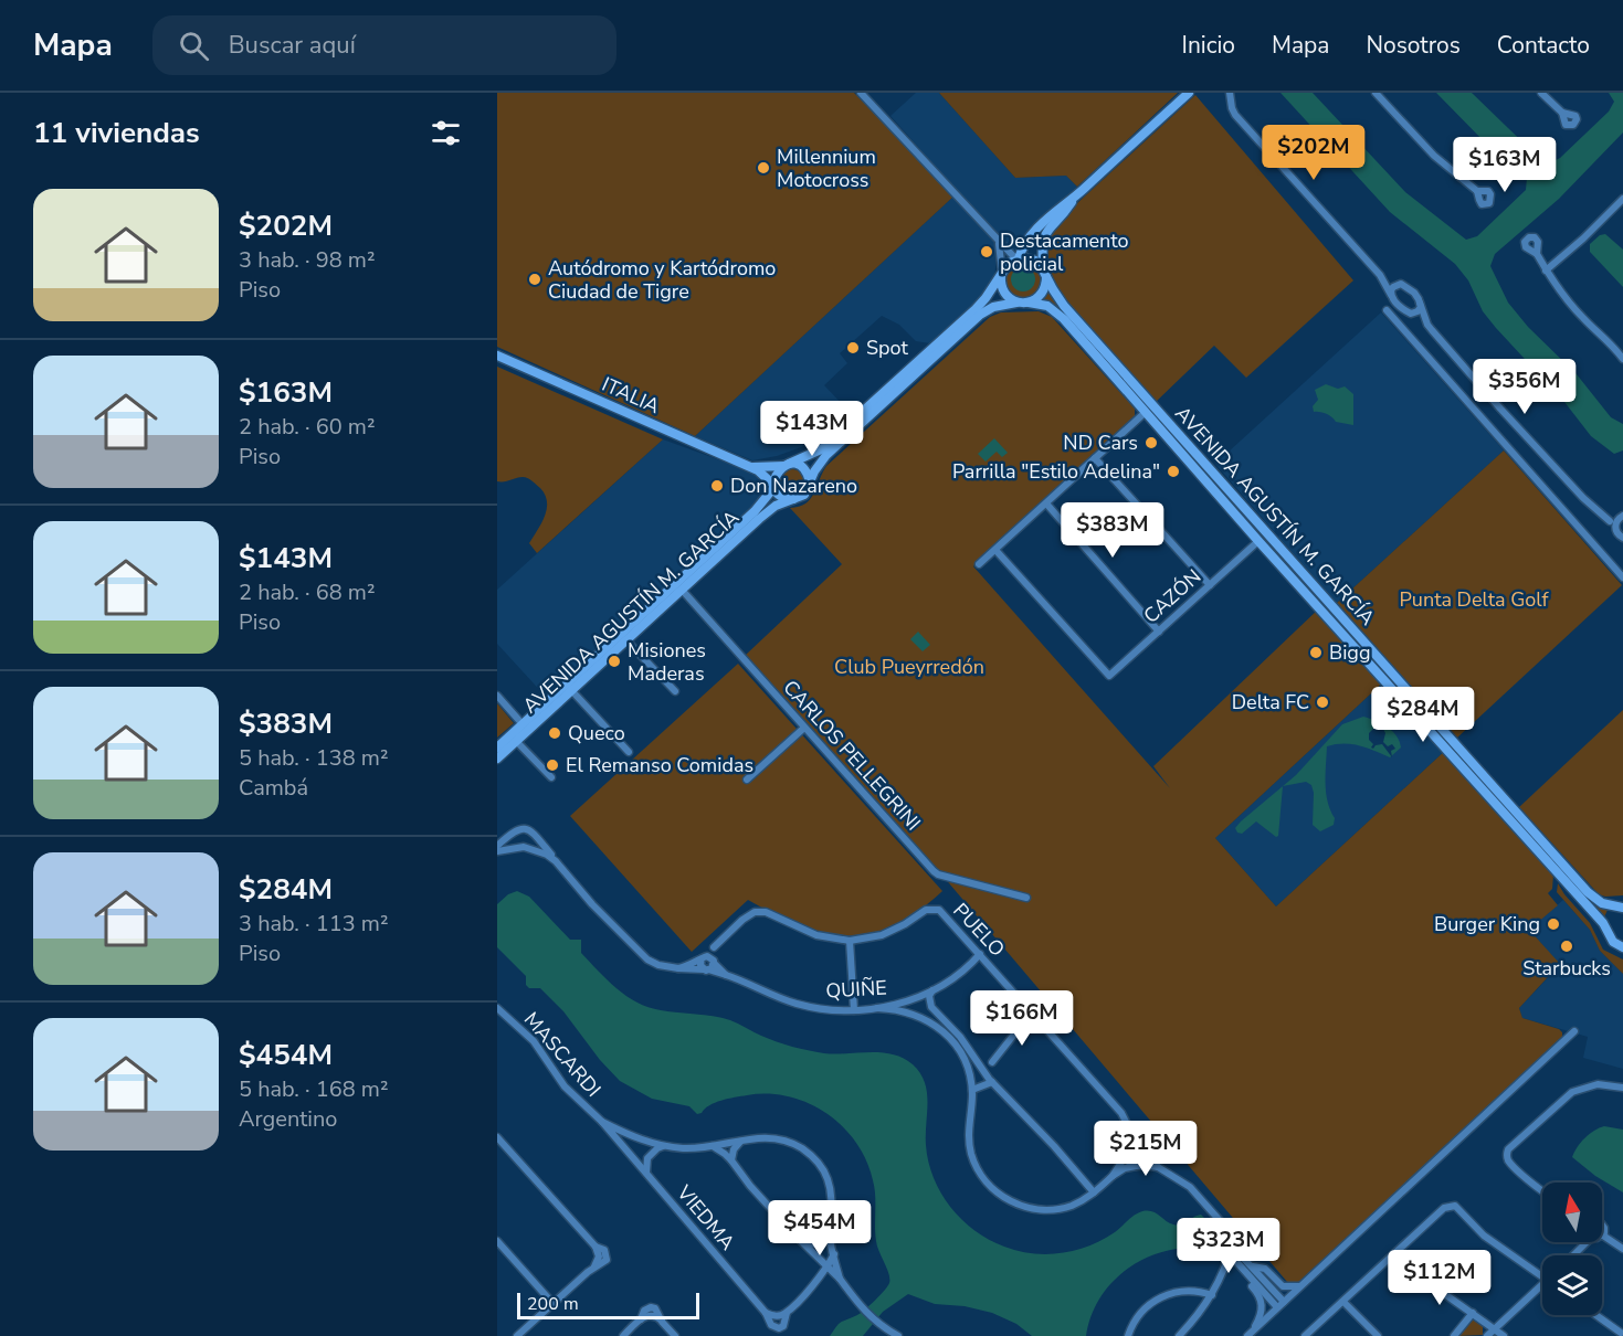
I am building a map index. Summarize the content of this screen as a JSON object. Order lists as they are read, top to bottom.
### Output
{
  "streets": {
    "main road": ["ITALIA", "AVENIDA AGUSTÍN M. GARCÍA"],
    "street": [
      "CAZÓN",
      "CARLOS PELLEGRINI",
      "PUELO",
      "QUIÑE",
      "MASCARDI",
      "VIEDMA"
    ]
  },
  "crossings": [
    ["ITALIA", "AVENIDA AGUSTÍN M. GARCÍA"],
    ["AVENIDA AGUSTÍN M. GARCÍA", "CAZÓN"],
    ["AVENIDA AGUSTÍN M. GARCÍA", "CARLOS PELLEGRINI"],
    ["PUELO", "QUIÑE"]
  ],
  "parks": ["Punta Delta Golf", "Club Pueyrredón"],
  "places": [
    "Millennium Motocross",
    "Destacamento policial",
    "Autódromo y Kartódromo Ciudad de Tigre",
    "Spot",
    "ND Cars",
    "Parrilla \"Estilo Adelina\"",
    "Don Nazareno",
    "Bigg",
    "Misiones Maderas",
    "Delta FC",
    "Queco",
    "El Remanso Comidas",
    "Burger King",
    "Starbucks"
  ],
  "scale_bar": "200 m",
  "north": "top",
  "page": {
    "header": "Mapa",
    "search": "Buscar aquí",
    "nav": [
      "Inicio",
      "Mapa",
      "Nosotros",
      "Contacto"
    ],
    "heading": "11 viviendas",
    "price": [
      "$202M",
      "$163M",
      "$356M",
      "$143M",
      "$383M",
      "$284M",
      "$166M",
      "$215M",
      "$454M",
      "$323M",
      "$112M"
    ],
    "list": [
      {
        "name": "$202M",
        "note": "3 hab. · 98 m² · Piso"
      },
      {
        "name": "$163M",
        "note": "2 hab. · 60 m² · Piso"
      },
      {
        "name": "$143M",
        "note": "2 hab. · 68 m² · Piso"
      },
      {
        "name": "$383M",
        "note": "5 hab. · 138 m² · Cambá"
      },
      {
        "name": "$284M",
        "note": "3 hab. · 113 m² · Piso"
      },
      {
        "name": "$454M",
        "note": "5 hab. · 168 m² · Argentino"
      }
    ],
    "scale": "200 m"
  }
}
